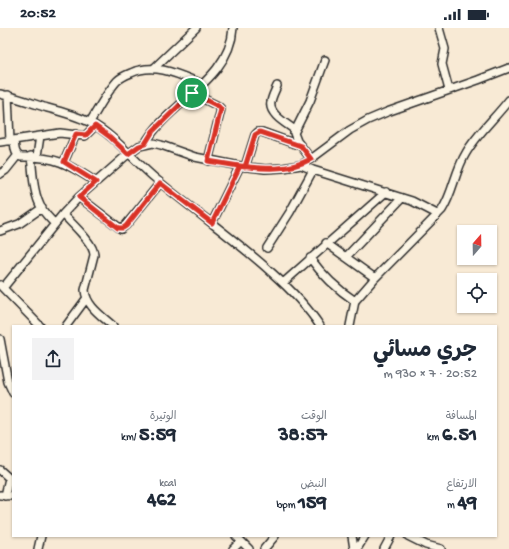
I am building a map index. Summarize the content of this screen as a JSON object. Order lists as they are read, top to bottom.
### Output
{
  "north": "top",
  "page": {
    "status": "20:52",
    "heading": ["جري مسائي", "20:52 · 7 × 930 m"],
    "stats": [
      ["المسافة", "6.51 km"],
      ["الوقت", "38:57"],
      ["الوتيرة", "5:59 /km"],
      ["الارتفاع", "49 m"],
      ["النبض", "159 bpm"],
      ["kcal", "462"]
    ]
  }
}
